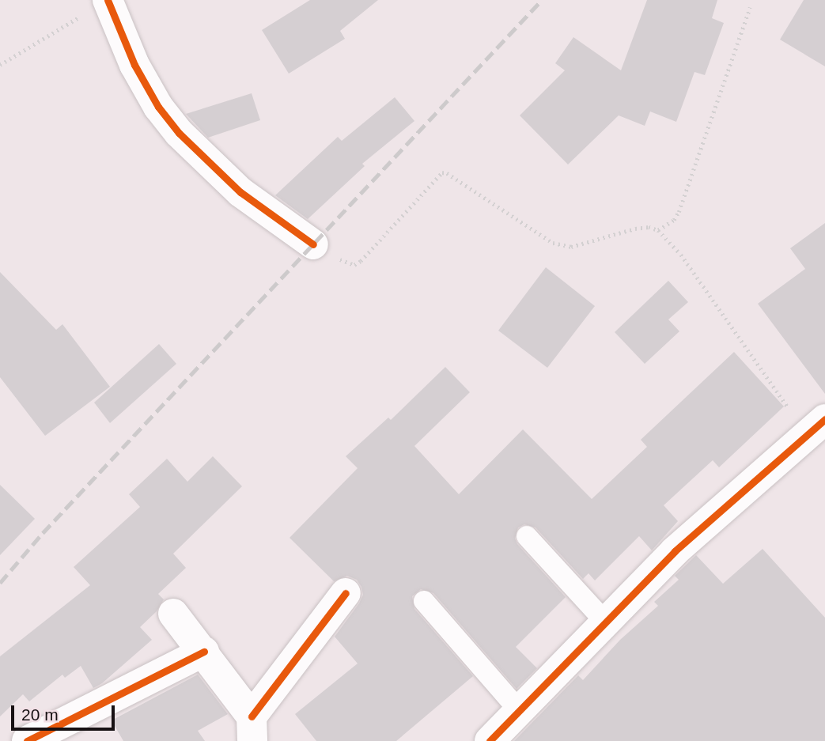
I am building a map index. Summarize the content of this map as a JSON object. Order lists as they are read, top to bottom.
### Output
{
  "scale_bar": "20 m"
}
